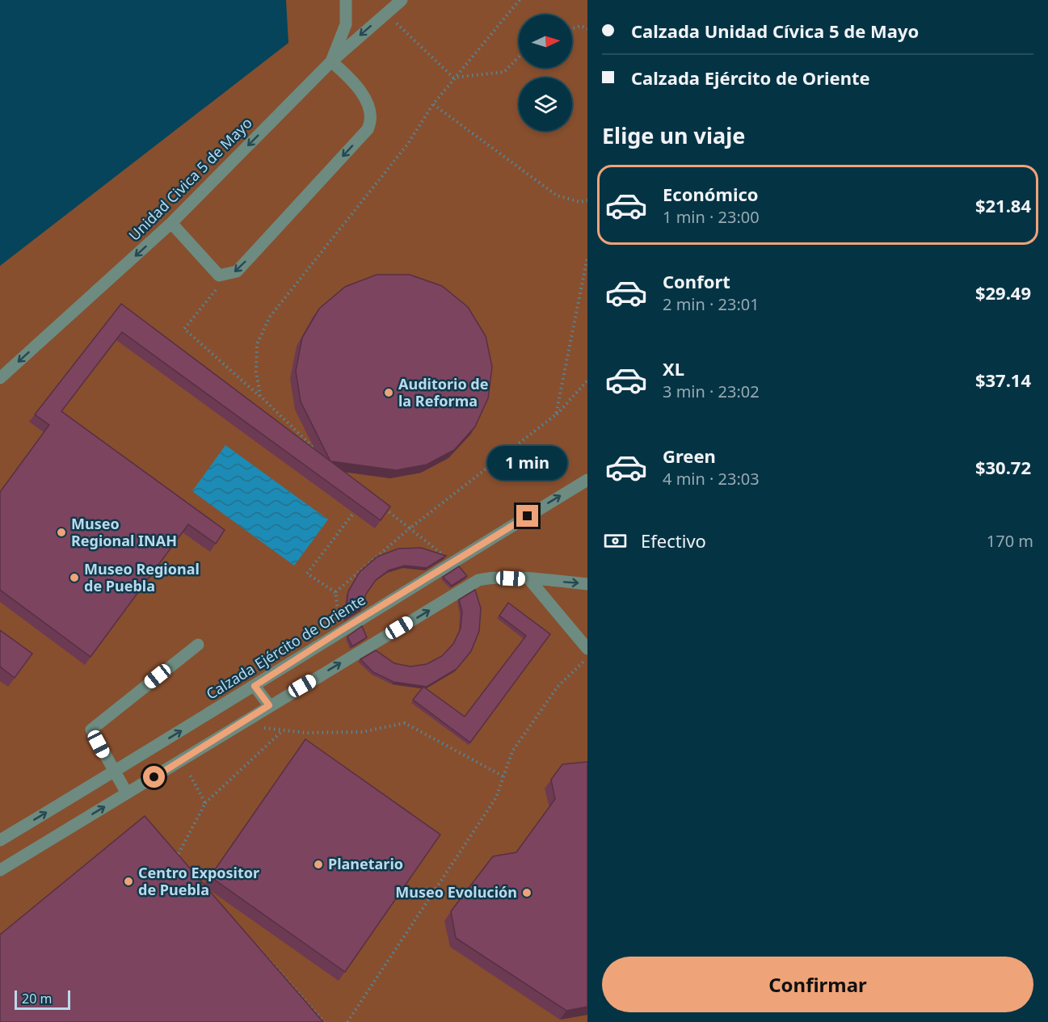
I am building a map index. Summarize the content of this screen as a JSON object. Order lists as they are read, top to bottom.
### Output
{
  "streets": {
    "lane": ["Unidad Civica 5 de Mayo", "Calzada Ejército de Oriente"]
  },
  "one_way": ["Unidad Civica 5 de Mayo"],
  "places": [
    "Auditorio de la Reforma",
    "Museo Regional INAH",
    "Museo Regional de Puebla",
    "Planetario",
    "Centro Expositor de Puebla",
    "Museo Evolución"
  ],
  "scale_bar": "20 m",
  "north": "right",
  "page": {
    "banner": ["Calzada Unidad Cívica 5 de Mayo", "Calzada Ejército de Oriente"],
    "heading": "Elige un viaje",
    "list": [
      {
        "name": "Económico",
        "note": "1 min · 23:00",
        "value": "$21.84"
      },
      {
        "name": "Confort",
        "note": "2 min · 23:01",
        "value": "$29.49"
      },
      {
        "name": "XL",
        "note": "3 min · 23:02",
        "value": "$37.14"
      },
      {
        "name": "Green",
        "note": "4 min · 23:03",
        "value": "$30.72"
      }
    ],
    "bubble": "1 min",
    "pay": ["Efectivo", "170 m"],
    "buttons": "Confirmar",
    "scale": "20 m"
  }
}
